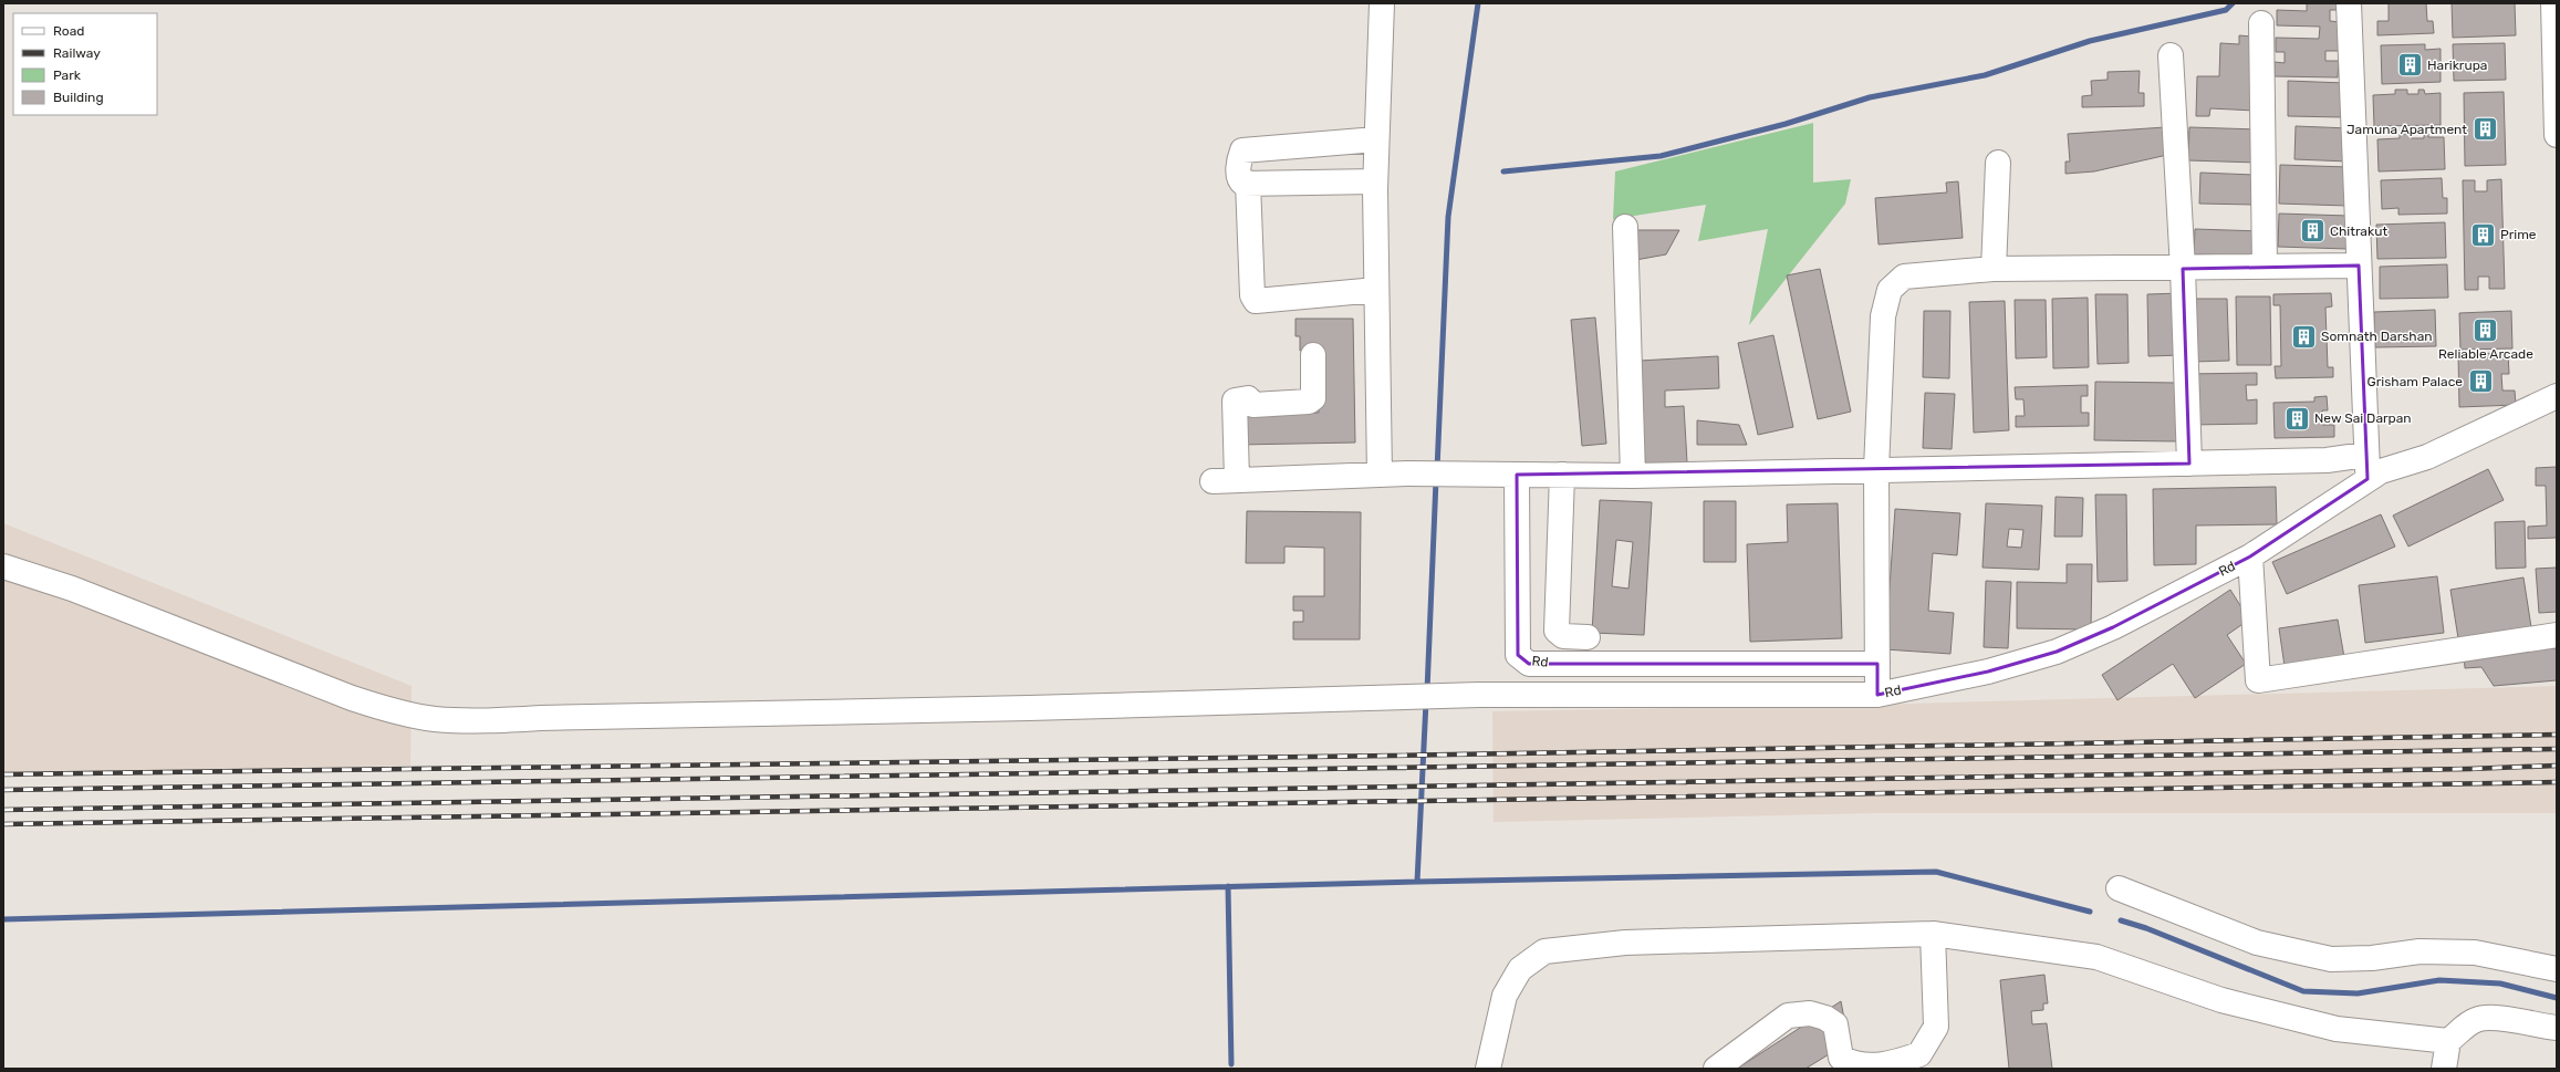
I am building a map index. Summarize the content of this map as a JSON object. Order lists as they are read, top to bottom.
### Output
{
  "streets": {
    "street": ["Rd"]
  },
  "places": {
    "building": [
      "Harikrupa",
      "Jamuna Apartment",
      "Chitrakut",
      "Prime",
      "Reliable Arcade",
      "Somnath Darshan",
      "Grisham Palace",
      "New Sai Darpan"
    ]
  },
  "legend": [
    "Road",
    "Railway",
    "Park",
    "Building"
  ]
}
